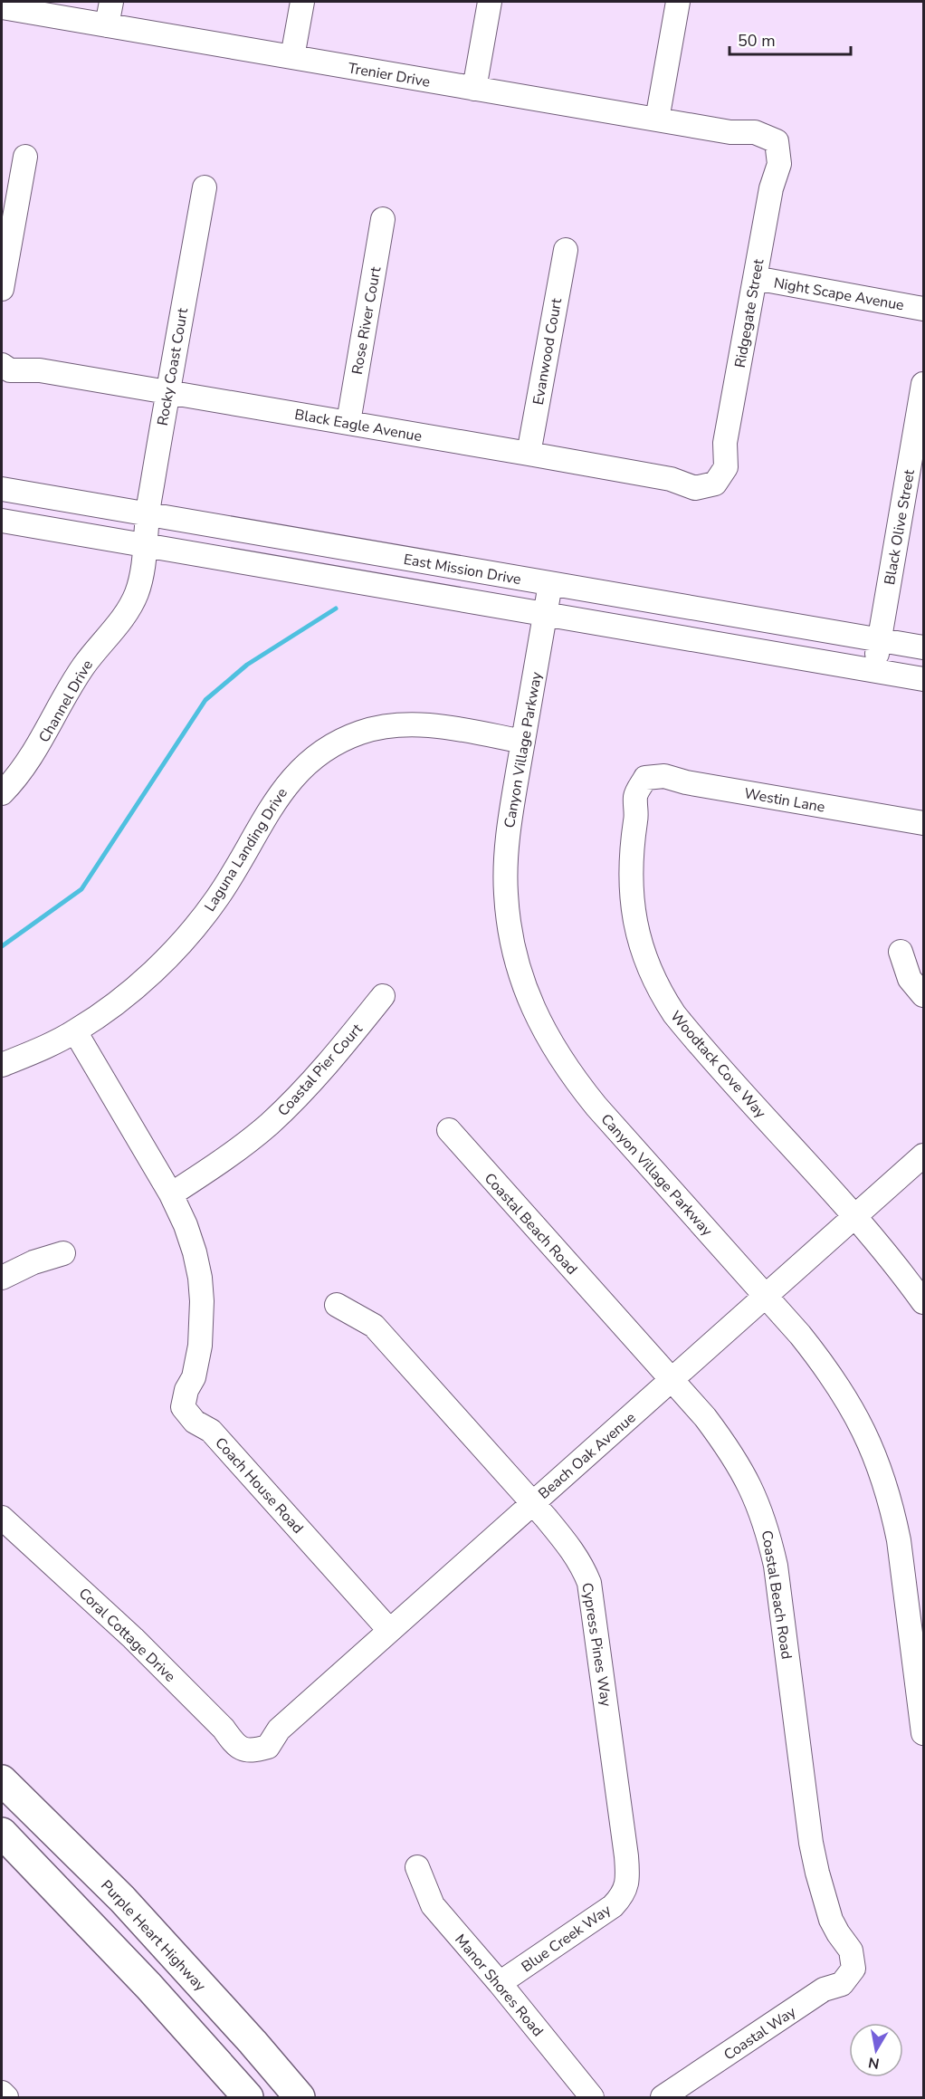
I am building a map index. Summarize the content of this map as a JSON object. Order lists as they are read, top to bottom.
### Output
{
  "streets": {
    "highway": ["Purple Heart Highway"],
    "street": [
      "Trenier Drive",
      "Night Scape Avenue",
      "Ridgegate Street",
      "Rose River Court",
      "Evanwood Court",
      "Rocky Coast Court",
      "Black Eagle Avenue",
      "Black Olive Street",
      "East Mission Drive",
      "Channel Drive",
      "Canyon Village Parkway",
      "Westin Lane",
      "Laguna Landing Drive",
      "Woodtack Cove Way",
      "Coastal Pier Court",
      "Coastal Beach Road",
      "Beach Oak Avenue",
      "Coach House Road",
      "Coral Cottage Drive",
      "Cypress Pines Way",
      "Blue Creek Way",
      "Manor Shores Road",
      "Coastal Way"
    ]
  },
  "crossings": [
    ["Trenier Drive", "Ridgegate Street"],
    ["Night Scape Avenue", "Ridgegate Street"],
    ["Ridgegate Street", "Black Eagle Avenue"],
    ["Rose River Court", "Black Eagle Avenue"],
    ["Evanwood Court", "Black Eagle Avenue"],
    ["Rocky Coast Court", "Black Eagle Avenue"],
    ["Rocky Coast Court", "East Mission Drive"],
    ["Rocky Coast Court", "Channel Drive"],
    ["Black Olive Street", "East Mission Drive"],
    ["East Mission Drive", "Channel Drive"],
    ["East Mission Drive", "Canyon Village Parkway"],
    ["Canyon Village Parkway", "Laguna Landing Drive"],
    ["Canyon Village Parkway", "Beach Oak Avenue"],
    ["Westin Lane", "Woodtack Cove Way"],
    ["Laguna Landing Drive", "Coach House Road"],
    ["Woodtack Cove Way", "Beach Oak Avenue"],
    ["Coastal Pier Court", "Coach House Road"],
    ["Coastal Beach Road", "Beach Oak Avenue"],
    ["Coastal Beach Road", "Coastal Way"],
    ["Beach Oak Avenue", "Coach House Road"],
    ["Beach Oak Avenue", "Coral Cottage Drive"],
    ["Beach Oak Avenue", "Cypress Pines Way"],
    ["Cypress Pines Way", "Blue Creek Way"],
    ["Blue Creek Way", "Manor Shores Road"]
  ],
  "scale_bar": "50 m",
  "north": "bottom"
}
